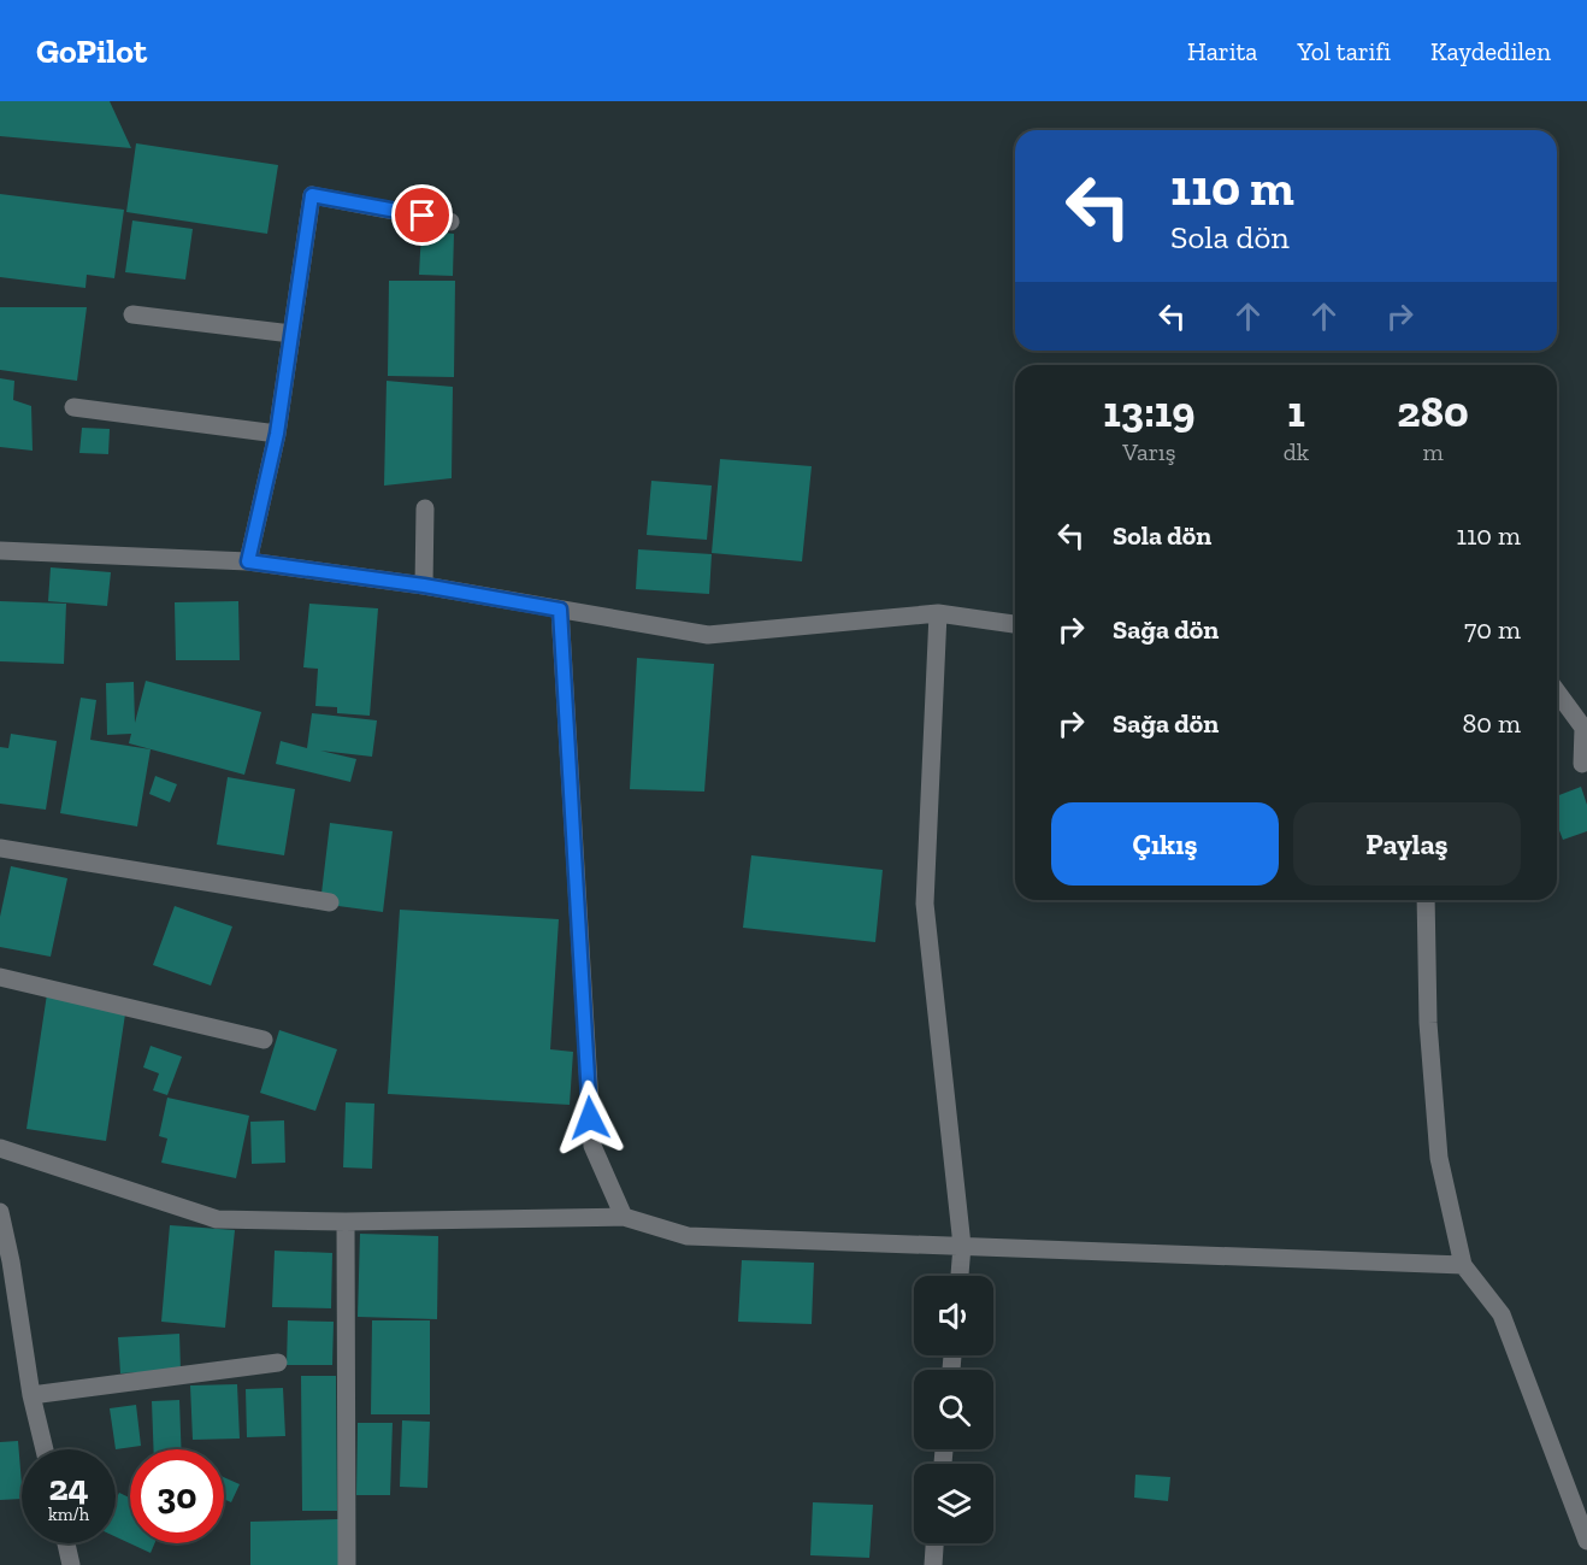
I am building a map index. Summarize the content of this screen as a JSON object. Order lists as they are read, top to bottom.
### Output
{
  "page": {
    "header": "GoPilot",
    "nav": ["Harita", "Yol tarifi", "Kaydedilen"],
    "turn": ["110 m", "Sola dön"],
    "eta": [
      "13:19",
      "Varış",
      "1",
      "dk",
      "280",
      "m"
    ],
    "list": [
      {
        "name": "Sola dön",
        "value": "110 m"
      },
      {
        "name": "Sağa dön",
        "value": "70 m"
      },
      {
        "name": "Sağa dön",
        "value": "80 m"
      }
    ],
    "buttons": ["Çıkış", "Paylaş"],
    "speed": "24 km/h",
    "limit": "30"
  }
}
